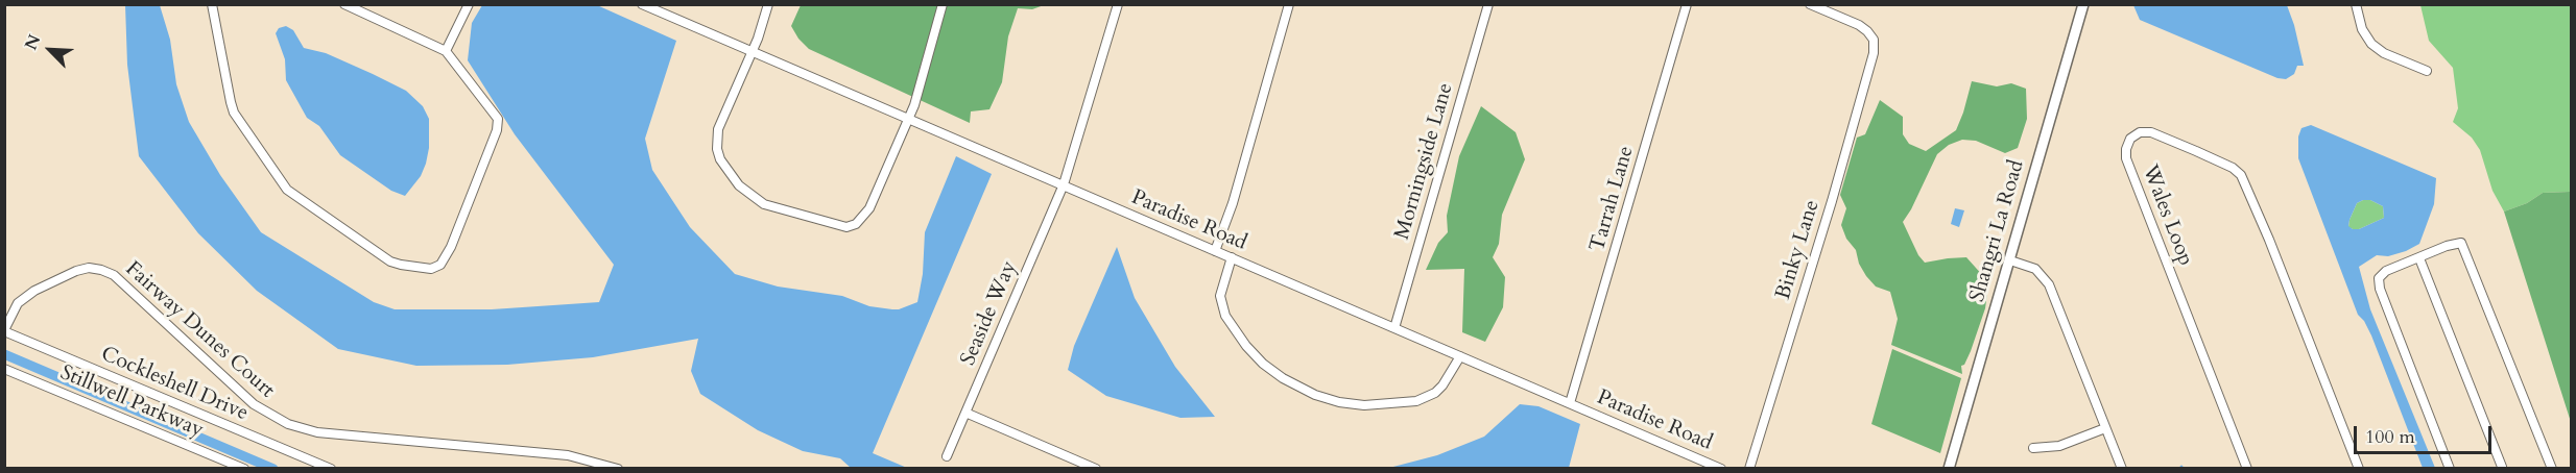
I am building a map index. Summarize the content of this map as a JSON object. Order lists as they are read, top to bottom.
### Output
{
  "streets": {
    "street": [
      "Morningside Lane",
      "Tarrah Lane",
      "Wales Loop",
      "Paradise Road",
      "Shangri La Road",
      "Binky Lane",
      "Seaside Way",
      "Fairway Dunes Court",
      "Cockleshell Drive",
      "Stillwell Parkway"
    ]
  },
  "crossings": [
    ["Morningside Lane", "Paradise Road"],
    ["Tarrah Lane", "Paradise Road"],
    ["Paradise Road", "Seaside Way"],
    ["Fairway Dunes Court", "Cockleshell Drive"]
  ],
  "scale_bar": "100 m",
  "north": "top left"
}
